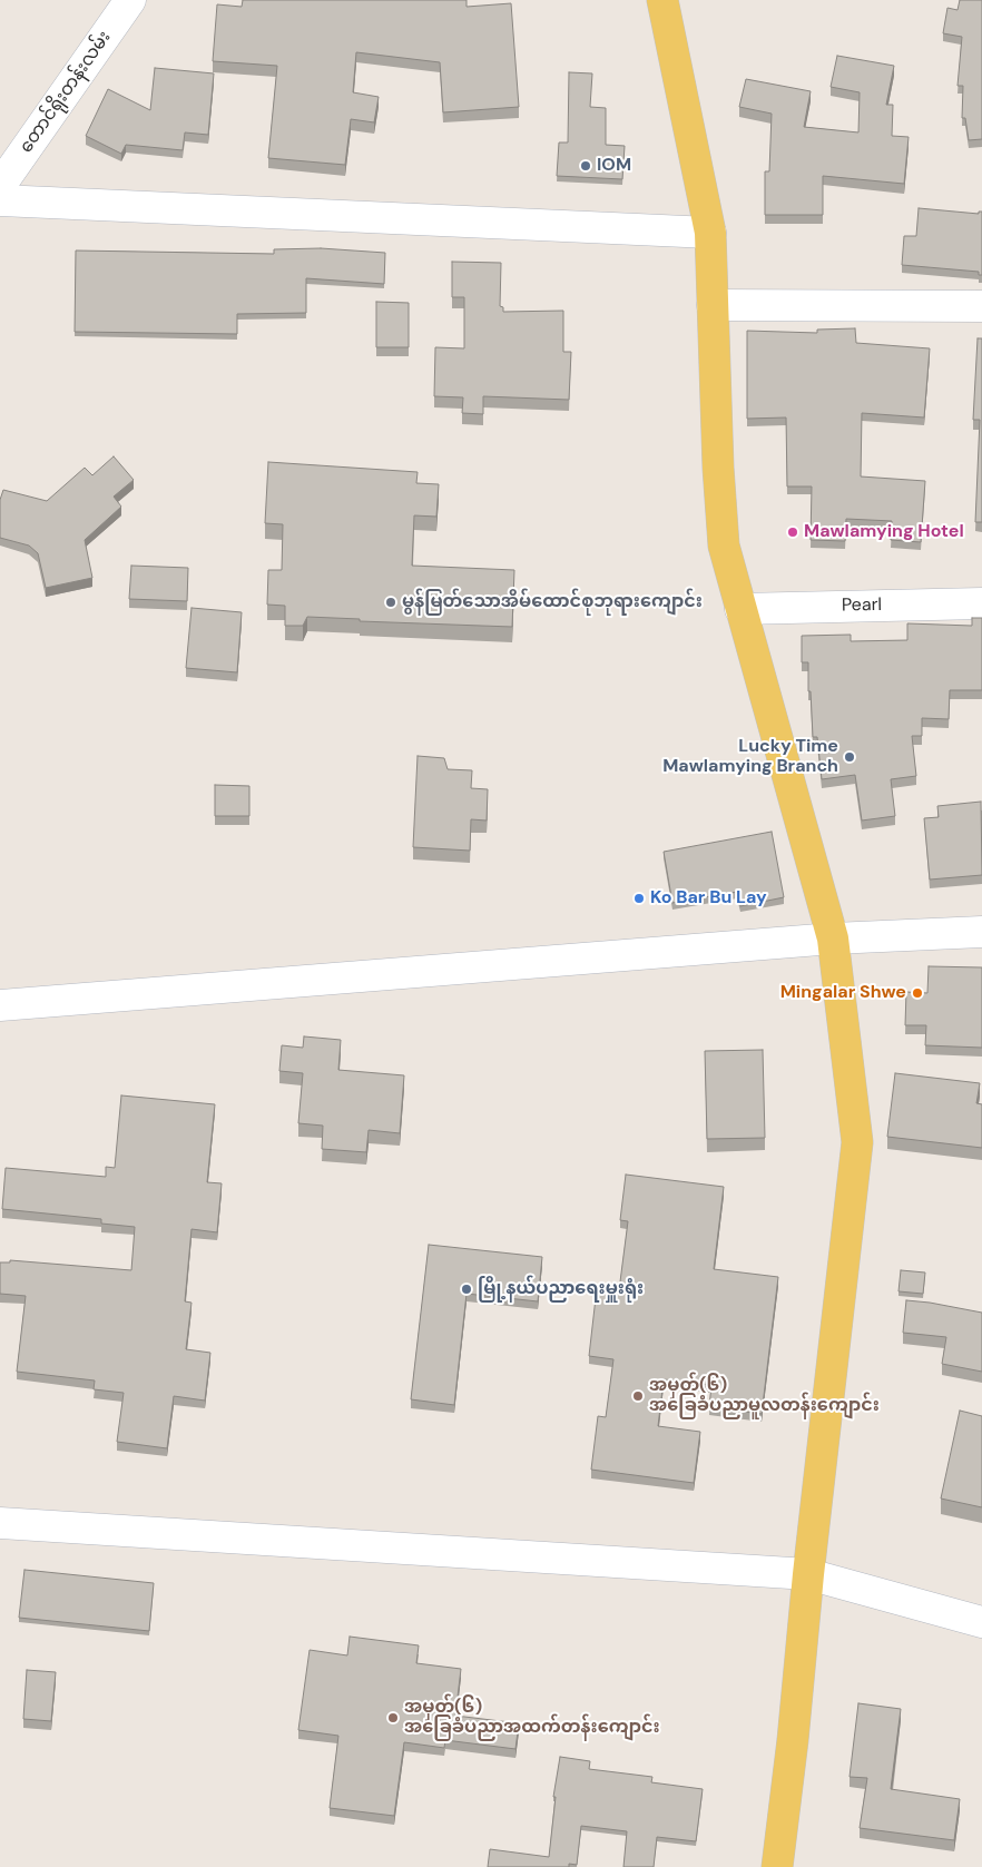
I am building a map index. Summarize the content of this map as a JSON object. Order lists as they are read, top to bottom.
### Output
{
  "streets": {
    "street": ["တောင်ရိုးတန်းလမ်း", "Pearl"]
  },
  "places": [
    "IOM",
    "Mawlamying Hotel",
    "မွန်မြတ်သောအိမ်ထောင်စုဘုရားကျောင်း",
    "Lucky Time Mawlamying Branch",
    "Ko Bar Bu Lay",
    "Mingalar Shwe",
    "မြို့နယ်ပညာရေးမှူးရုံး",
    "အမှတ်(၆) အခြေခံပညာမူလတန်းကျောင်း",
    "အမှတ်(၆) အခြေခံပညာအထက်တန်းကျောင်း"
  ]
}
